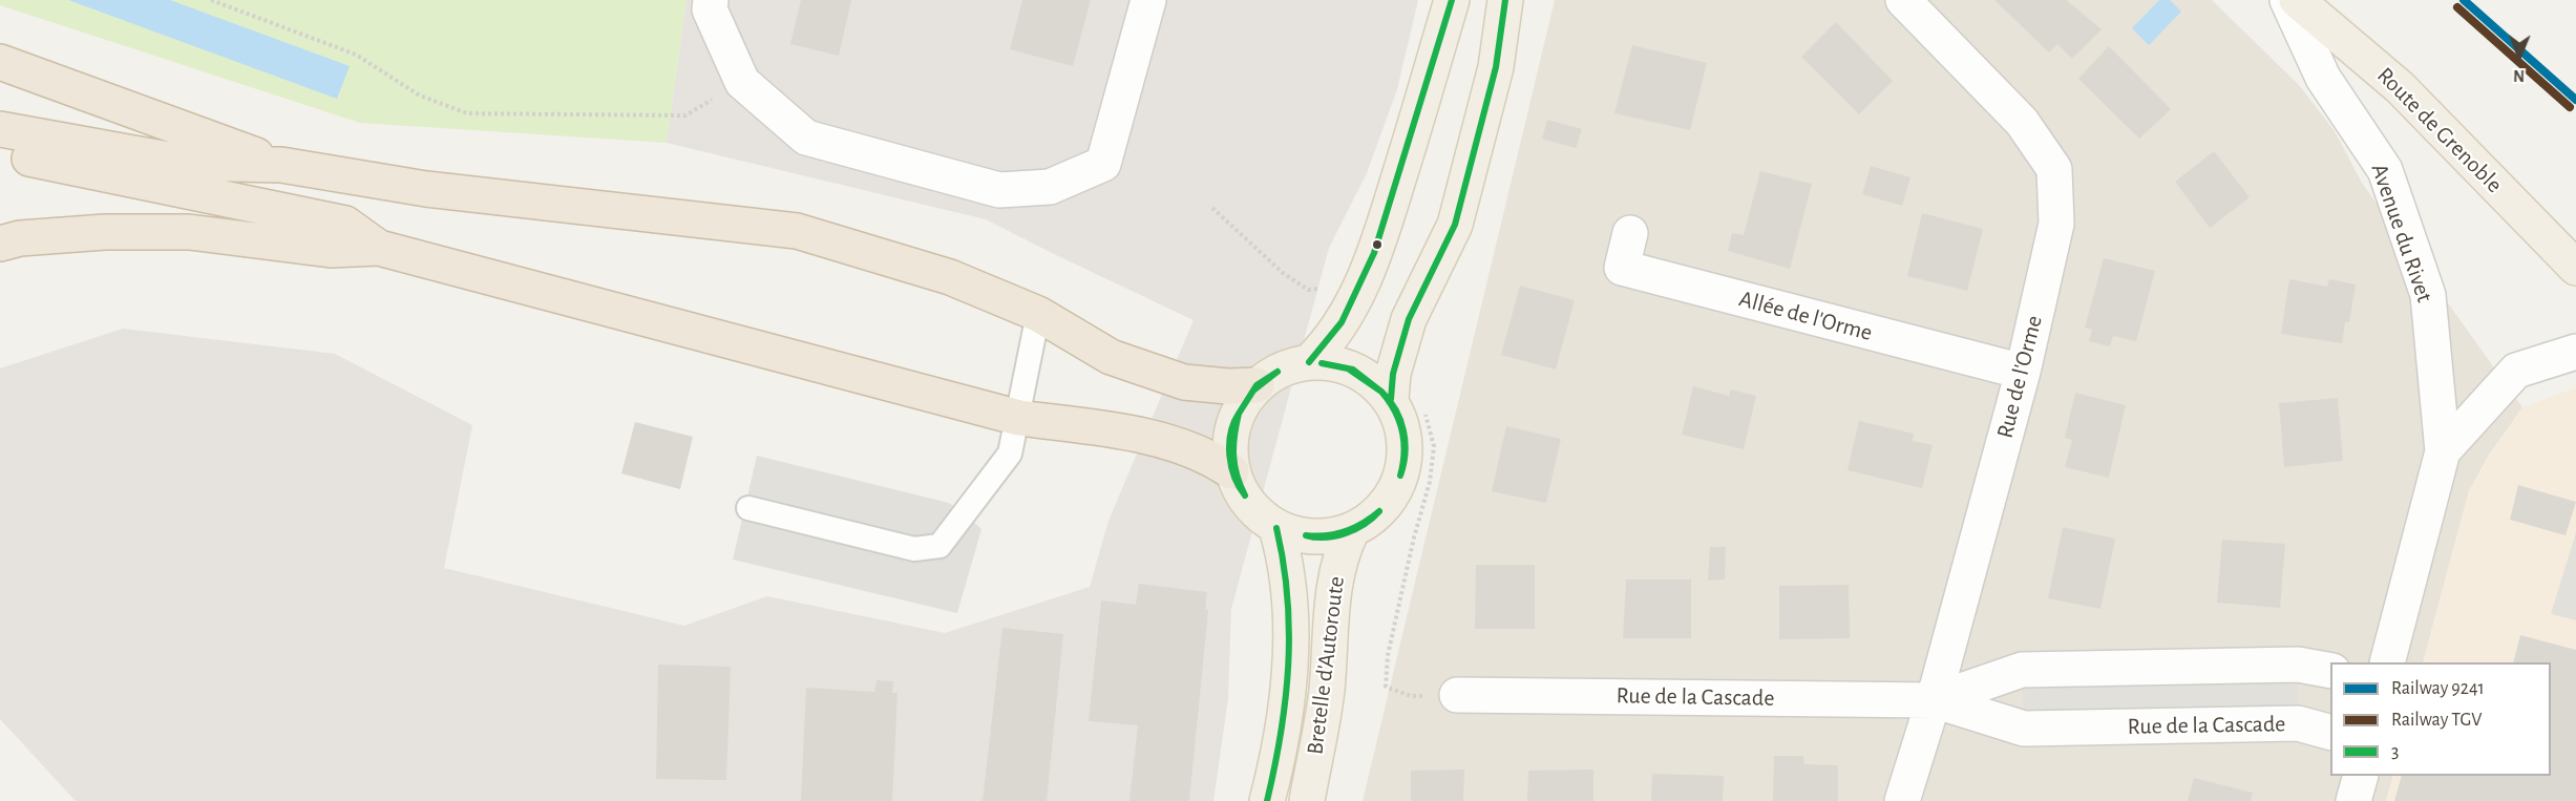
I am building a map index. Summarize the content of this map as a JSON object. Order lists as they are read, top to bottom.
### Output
{
  "streets": {
    "main road": ["Route de Grenoble", "Bretelle d'Autoroute"],
    "street": [
      "Avenue du Rivet",
      "Allée de l'Orme",
      "Rue de l'Orme",
      "Rue de la Cascade"
    ]
  },
  "crossings": [
    ["Allée de l'Orme", "Rue de l'Orme"],
    ["Rue de l'Orme", "Rue de la Cascade"]
  ],
  "lines": ["rail line 9241", "transit line 3", "rail line TGV"],
  "legend": ["Railway 9241", "Railway TGV", "3"],
  "north": "bottom"
}
